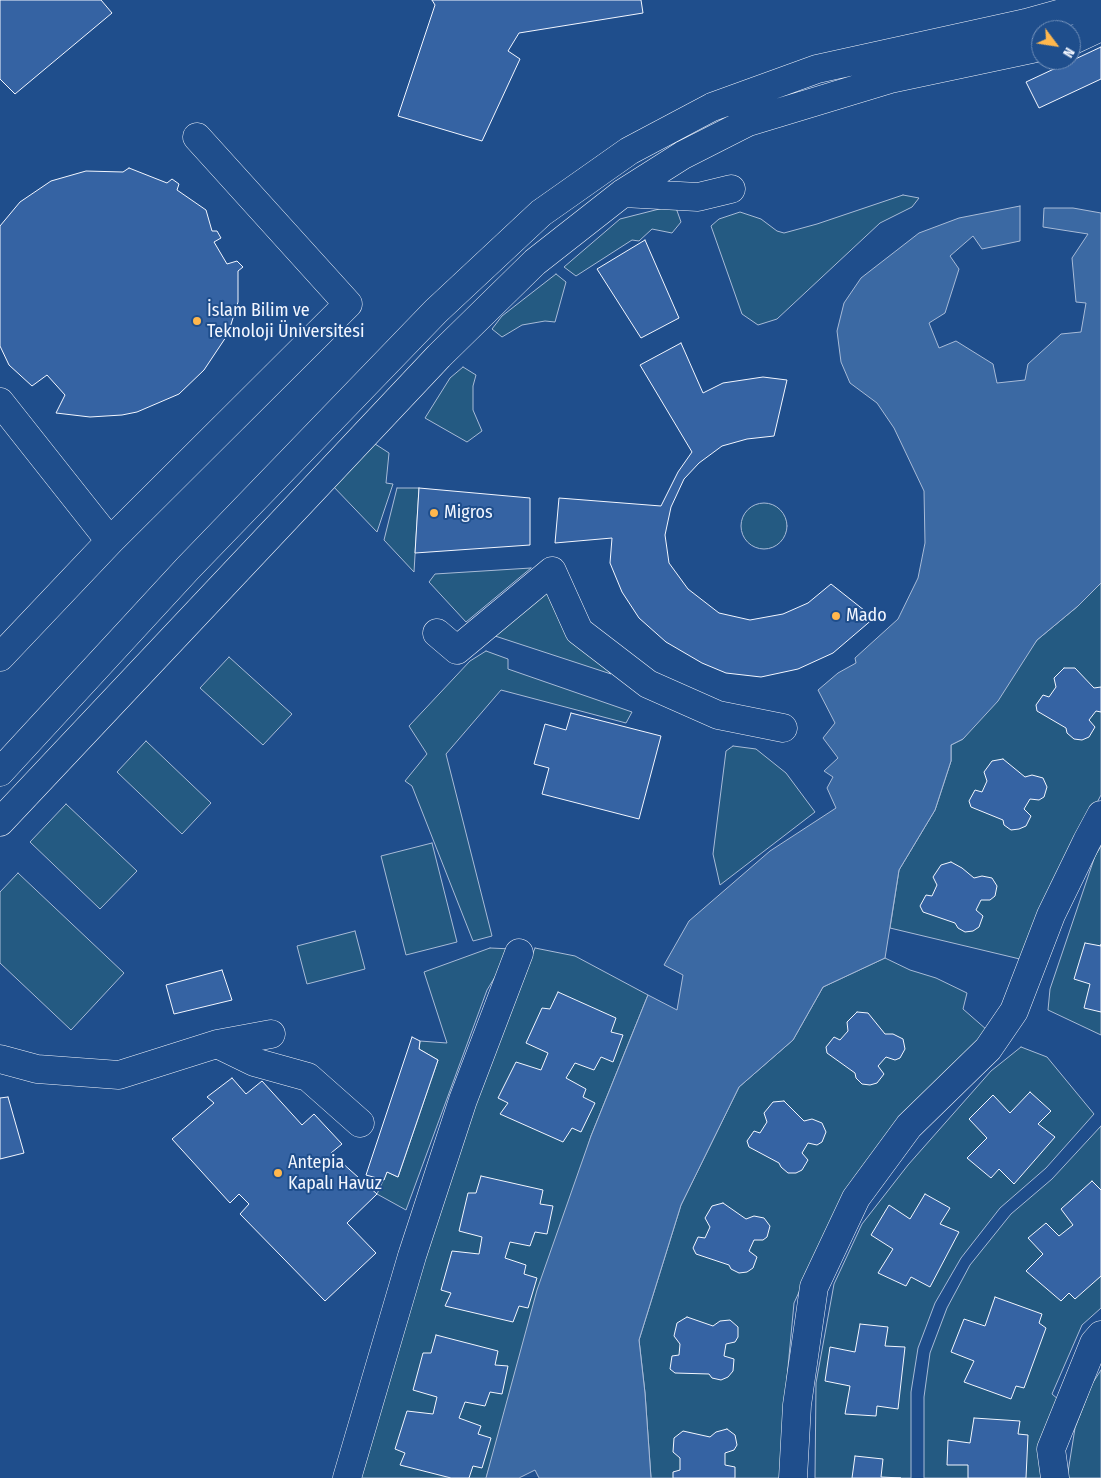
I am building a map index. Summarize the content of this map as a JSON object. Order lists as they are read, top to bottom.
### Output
{
  "places": [
    "İslam Bilim ve Teknoloji Üniversitesi",
    "Migros",
    "Mado",
    "Antepia Kapalı Havuz"
  ],
  "north": "bottom right"
}
